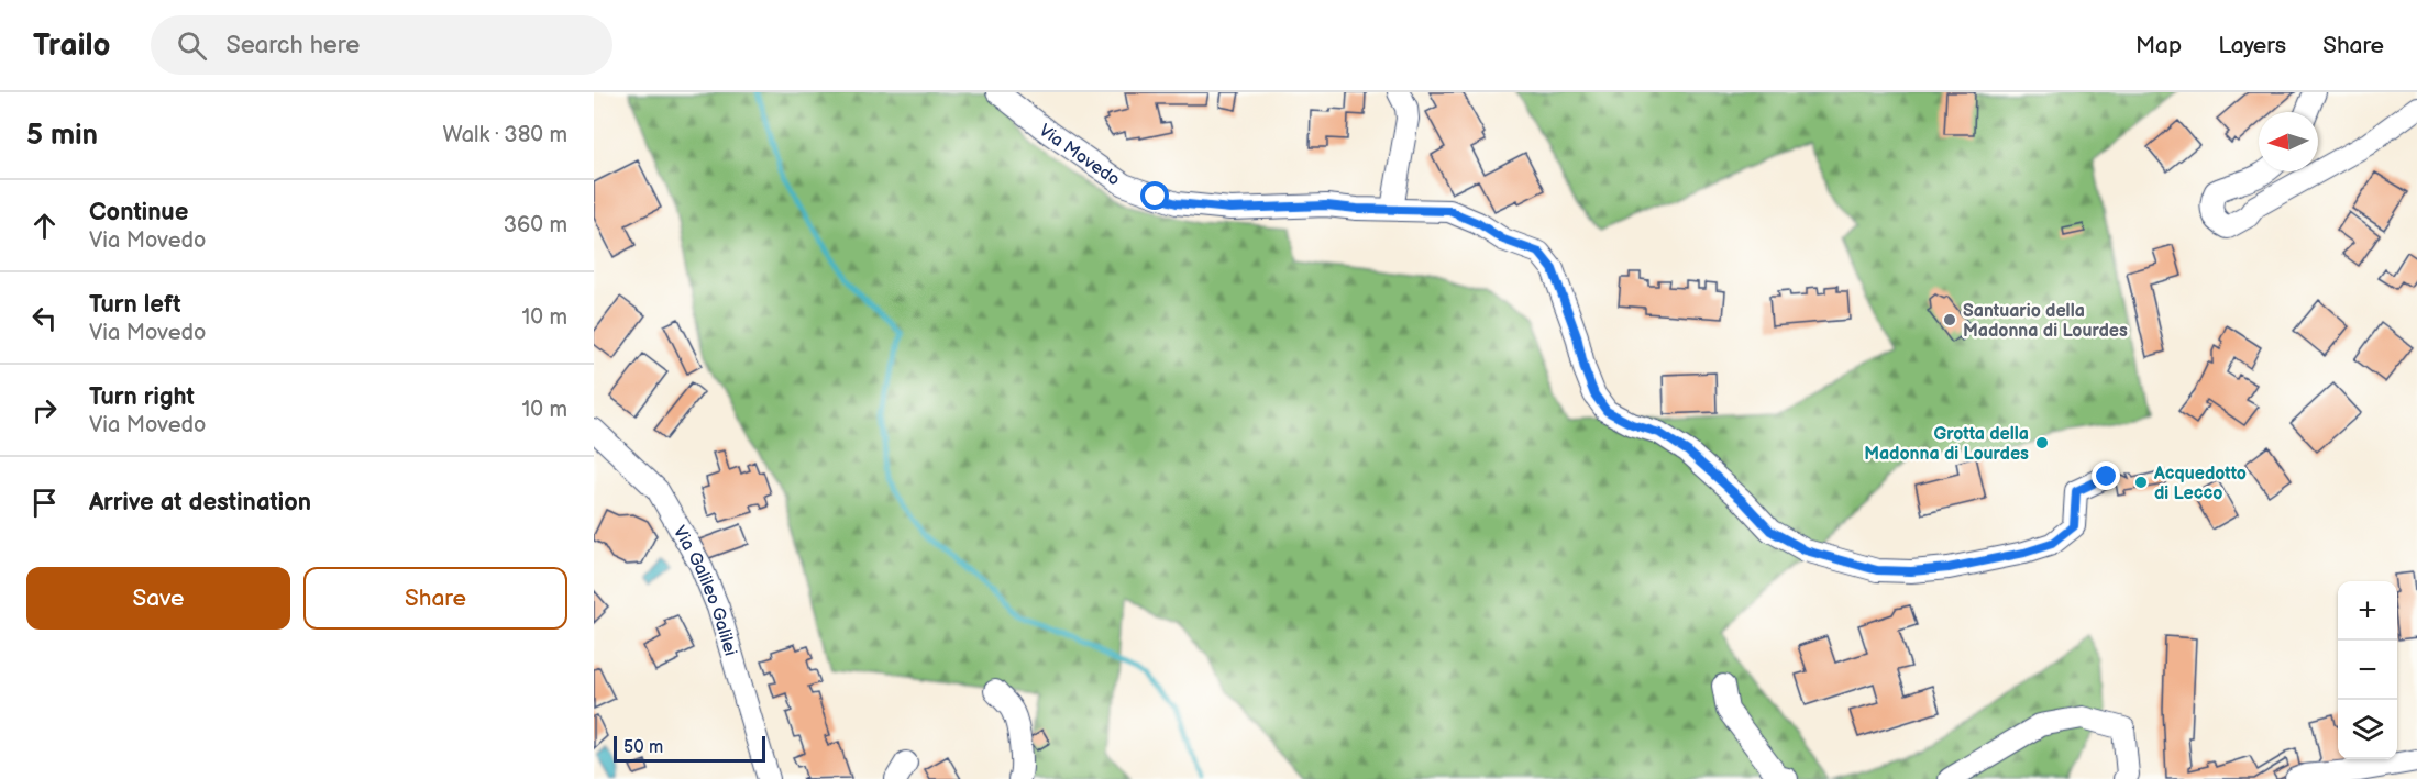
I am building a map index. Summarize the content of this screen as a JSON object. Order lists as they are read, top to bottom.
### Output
{
  "streets": {
    "street": ["Via Movedo", "Via Galileo Galilei"]
  },
  "places": ["Santuario della Madonna di Lourdes", "Grotta della Madonna di Lourdes", "Acquedotto di Lecco"],
  "scale_bar": "50 m",
  "north": "left",
  "page": {
    "header": "Trailo",
    "search": "Search here",
    "nav": ["Map", "Layers", "Share"],
    "heading": ["5 min", "Walk · 380 m"],
    "list": [
      ["Continue", "Via Movedo", "360 m"],
      ["Turn left", "Via Movedo", "10 m"],
      ["Turn right", "Via Movedo", "10 m"],
      "Arrive at destination"
    ],
    "buttons": ["Save", "Share"],
    "map_buttons": ["+", "−"],
    "scale": "50 m"
  }
}
